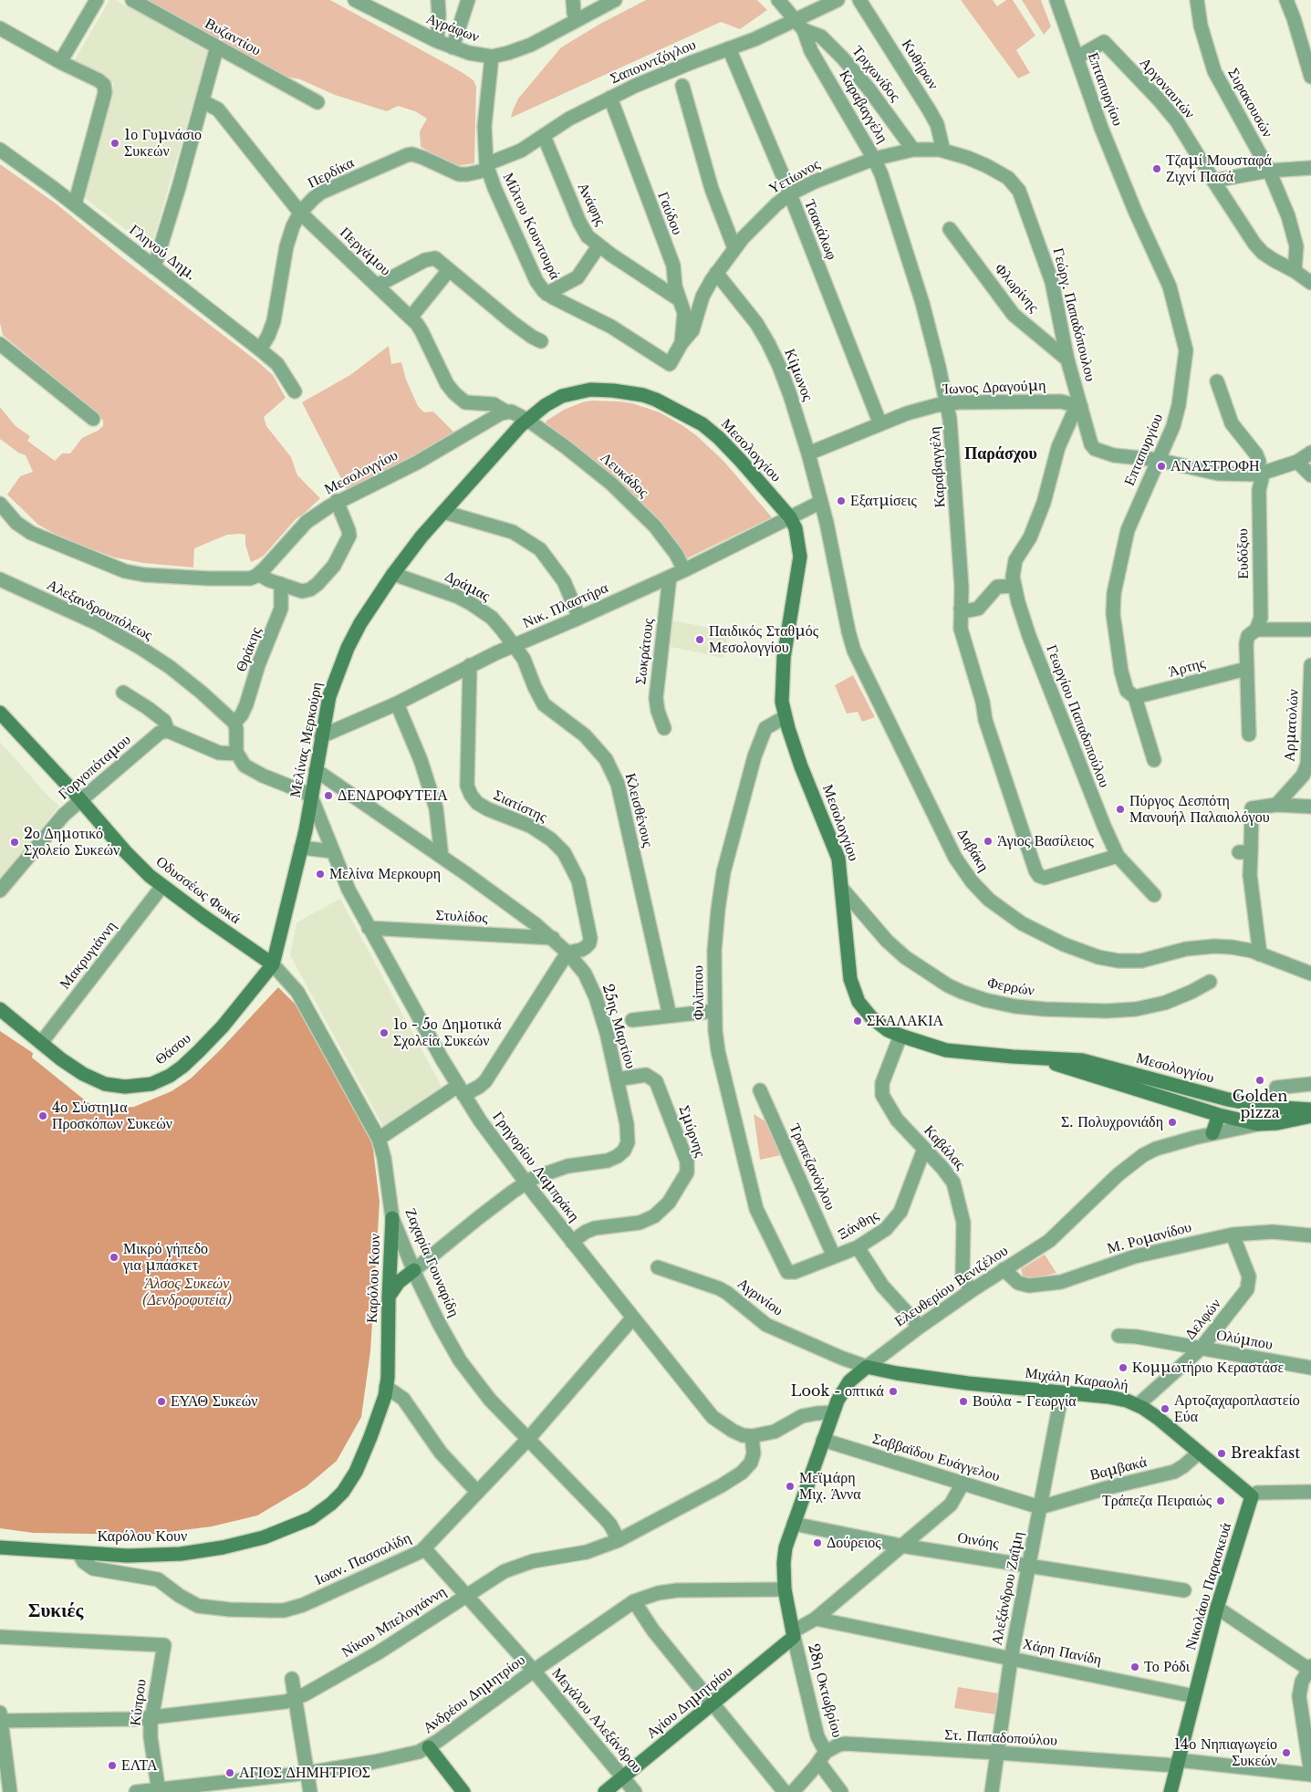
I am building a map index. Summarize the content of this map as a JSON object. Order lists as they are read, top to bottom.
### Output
{
  "streets": {
    "street": [
      "Αγράφων",
      "Βυζαντίου",
      "Σαπουντζόγλου",
      "Κυθήρων",
      "Τριχωνίδος",
      "Αργοναυτών",
      "Επταπυργίου",
      "Συρακουσών",
      "Καραβαγγέλη",
      "Περδίκα",
      "Υετίωνος",
      "Ανάφης",
      "Γαύδου",
      "Μίλτου Κουντουρά",
      "Τσακάλωφ",
      "Περγάμου",
      "Γληνού Δημ.",
      "Φλωρίνης",
      "Γεώργ. Παπαδόπουλου",
      "Κίμωνος",
      "Ίωνος Δραγούμη",
      "Μεσολογγίου",
      "Λευκάδος",
      "Ευδόξου",
      "Δράμας",
      "Νικ. Πλαστήρα",
      "Αλεξανδρουπόλεως",
      "Θράκης",
      "Σωκράτους",
      "Άρτης",
      "Γεωργίου Παπαδοπούλου",
      "Αρματολών",
      "Μελίνας Μερκούρη",
      "Γοργοπόταμου",
      "Σιατίστης",
      "Κλεισθένους",
      "Δαβάκη",
      "Οδυσσέως Φωκά",
      "Στυλίδος",
      "Μακρυγιάννη",
      "Φερρών",
      "Φιλίππου",
      "25ης Μαρτίου",
      "Θάσου",
      "Σμύρνης",
      "Καβάλας",
      "Γρηγορίου Λαμπράκη",
      "Τραπεζανόγλου",
      "Ξάνθης",
      "Μ. Ρομανίδου",
      "Ζαχαρία Γουναρίδη",
      "Καρόλου Κουν",
      "Ελευθερίου Βενιζέλου",
      "Αγρινίου",
      "Δελφών",
      "Ολύμπου",
      "Μιχάλη Καραολή",
      "Σαββαϊδου Ευάγγελου",
      "Βαμβακά",
      "Οινόης",
      "Ιωαν. Πασσαλίδη",
      "Νικολάου Παρασκευά",
      "Αλεξάνδρου Ζαΐμη",
      "Νίκου Μπελογιάννη",
      "Χάρη Πανίδη",
      "28η Οκτωβρίου",
      "Ανδρέου Δημητρίου",
      "Κύπρου",
      "Αγίου Δημητρίου",
      "Μεγάλου Αλεξάνδρου",
      "Στ. Παπαδοπούλου"
    ]
  },
  "crossings": [
    ["Αγράφων", "Μίλτου Κουντουρά"],
    ["Σαπουντζόγλου", "Τριχωνίδος"],
    ["Σαπουντζόγλου", "Καραβαγγέλη"],
    ["Σαπουντζόγλου", "Περδίκα"],
    ["Σαπουντζόγλου", "Ανάφης"],
    ["Σαπουντζόγλου", "Γαύδου"],
    ["Σαπουντζόγλου", "Μίλτου Κουντουρά"],
    ["Σαπουντζόγλου", "Τσακάλωφ"],
    ["Κυθήρων", "Υετίωνος"],
    ["Τριχωνίδος", "Καραβαγγέλη"],
    ["Τριχωνίδος", "Υετίωνος"],
    ["Αργοναυτών", "Επταπυργίου"],
    ["Αργοναυτών", "Συρακουσών"],
    ["Επταπυργίου", "Γεώργ. Παπαδόπουλου"],
    ["Επταπυργίου", "Άρτης"],
    ["Καραβαγγέλη", "Υετίωνος"],
    ["Καραβαγγέλη", "Ίωνος Δραγούμη"],
    ["Καραβαγγέλη", "Γεωργίου Παπαδοπούλου"],
    ["Περδίκα", "Μίλτου Κουντουρά"],
    ["Περδίκα", "Περγάμου"],
    ["Περδίκα", "Γληνού Δημ."],
    ["Υετίωνος", "Γαύδου"],
    ["Υετίωνος", "Μίλτου Κουντουρά"],
    ["Υετίωνος", "Τσακάλωφ"],
    ["Υετίωνος", "Γεώργ. Παπαδόπουλου"],
    ["Υετίωνος", "Κίμωνος"],
    ["Ανάφης", "Γαύδου"],
    ["Τσακάλωφ", "Ίωνος Δραγούμη"],
    ["Περγάμου", "Μεσολογγίου"],
    ["Φλωρίνης", "Γεώργ. Παπαδόπουλου"],
    ["Γεώργ. Παπαδόπουλου", "Ίωνος Δραγούμη"],
    ["Γεώργ. Παπαδόπουλου", "Γεωργίου Παπαδοπούλου"],
    ["Κίμωνος", "Ίωνος Δραγούμη"],
    ["Κίμωνος", "Νικ. Πλαστήρα"],
    ["Κίμωνος", "Δαβάκη"],
    ["Ίωνος Δραγούμη", "Γεωργίου Παπαδοπούλου"],
    ["Μεσολογγίου", "Λευκάδος"],
    ["Μεσολογγίου", "Νικ. Πλαστήρα"],
    ["Μεσολογγίου", "Μελίνας Μερκούρη"],
    ["Μεσολογγίου", "Φερρών"],
    ["Μεσολογγίου", "Φιλίππου"],
    ["Μεσολογγίου", "Καβάλας"],
    ["Μεσολογγίου", "Ελευθερίου Βενιζέλου"],
    ["Λευκάδος", "Νικ. Πλαστήρα"],
    ["Λευκάδος", "Μελίνας Μερκούρη"],
    ["Ευδόξου", "Άρτης"],
    ["Δράμας", "Νικ. Πλαστήρα"],
    ["Δράμας", "Μελίνας Μερκούρη"],
    ["Δράμας", "Κλεισθένους"],
    ["Νικ. Πλαστήρα", "Σωκράτους"],
    ["Νικ. Πλαστήρα", "Μελίνας Μερκούρη"],
    ["Νικ. Πλαστήρα", "Σιατίστης"],
    ["Νικ. Πλαστήρα", "Κλεισθένους"],
    ["Νικ. Πλαστήρα", "Δαβάκη"],
    ["Αλεξανδρουπόλεως", "Θράκης"],
    ["Μελίνας Μερκούρη", "Οδυσσέως Φωκά"],
    ["Μελίνας Μερκούρη", "25ης Μαρτίου"],
    ["Μελίνας Μερκούρη", "Θάσου"],
    ["Μελίνας Μερκούρη", "Γρηγορίου Λαμπράκη"],
    ["Μελίνας Μερκούρη", "Ζαχαρία Γουναρίδη"],
    ["Γοργοπόταμου", "Οδυσσέως Φωκά"],
    ["Σιατίστης", "25ης Μαρτίου"],
    ["Οδυσσέως Φωκά", "Μακρυγιάννη"],
    ["Οδυσσέως Φωκά", "Θάσου"],
    ["Οδυσσέως Φωκά", "Ζαχαρία Γουναρίδη"],
    ["Στυλίδος", "25ης Μαρτίου"],
    ["Στυλίδος", "Γρηγορίου Λαμπράκη"],
    ["Μακρυγιάννη", "Θάσου"],
    ["Φιλίππου", "Ξάνθης"],
    ["25ης Μαρτίου", "Σμύρνης"],
    ["25ης Μαρτίου", "Γρηγορίου Λαμπράκη"],
    ["25ης Μαρτίου", "Ζαχαρία Γουναρίδη"],
    ["Θάσου", "Ζαχαρία Γουναρίδη"],
    ["Σμύρνης", "Γρηγορίου Λαμπράκη"],
    ["Καβάλας", "Ξάνθης"],
    ["Καβάλας", "Ελευθερίου Βενιζέλου"],
    ["Γρηγορίου Λαμπράκη", "Ιωαν. Πασσαλίδη"],
    ["Γρηγορίου Λαμπράκη", "Νίκου Μπελογιάννη"],
    ["Τραπεζανόγλου", "Ξάνθης"],
    ["Μ. Ρομανίδου", "Ελευθερίου Βενιζέλου"],
    ["Μ. Ρομανίδου", "Δελφών"],
    ["Ζαχαρία Γουναρίδη", "Καρόλου Κουν"],
    ["Ζαχαρία Γουναρίδη", "Ιωαν. Πασσαλίδη"],
    ["Ζαχαρία Γουναρίδη", "Νίκου Μπελογιάννη"],
    ["Καρόλου Κουν", "Ιωαν. Πασσαλίδη"],
    ["Ελευθερίου Βενιζέλου", "Αγρινίου"],
    ["Ελευθερίου Βενιζέλου", "Μιχάλη Καραολή"],
    ["Ελευθερίου Βενιζέλου", "Σαββαϊδου Ευάγγελου"],
    ["Ελευθερίου Βενιζέλου", "Οινόης"],
    ["Ελευθερίου Βενιζέλου", "28η Οκτωβρίου"],
    ["Ελευθερίου Βενιζέλου", "Ανδρέου Δημητρίου"],
    ["Ελευθερίου Βενιζέλου", "Αγίου Δημητρίου"],
    ["Αγρινίου", "Μιχάλη Καραολή"],
    ["Δελφών", "Ολύμπου"],
    ["Δελφών", "Μιχάλη Καραολή"],
    ["Μιχάλη Καραολή", "Βαμβακά"],
    ["Μιχάλη Καραολή", "Νικολάου Παρασκευά"],
    ["Μιχάλη Καραολή", "Αλεξάνδρου Ζαΐμη"],
    ["Σαββαϊδου Ευάγγελου", "Βαμβακά"],
    ["Σαββαϊδου Ευάγγελου", "Αλεξάνδρου Ζαΐμη"],
    ["Σαββαϊδου Ευάγγελου", "Αγίου Δημητρίου"],
    ["Βαμβακά", "Αλεξάνδρου Ζαΐμη"],
    ["Οινόης", "Αλεξάνδρου Ζαΐμη"],
    ["Οινόης", "Αγίου Δημητρίου"],
    ["Ιωαν. Πασσαλίδη", "Μεγάλου Αλεξάνδρου"],
    ["Νικολάου Παρασκευά", "Χάρη Πανίδη"],
    ["Νικολάου Παρασκευά", "Στ. Παπαδοπούλου"],
    ["Αλεξάνδρου Ζαΐμη", "Χάρη Πανίδη"],
    ["Αλεξάνδρου Ζαΐμη", "Στ. Παπαδοπούλου"],
    ["Νίκου Μπελογιάννη", "Κύπρου"],
    ["Νίκου Μπελογιάννη", "Μεγάλου Αλεξάνδρου"],
    ["Χάρη Πανίδη", "Αγίου Δημητρίου"],
    ["28η Οκτωβρίου", "Αγίου Δημητρίου"],
    ["28η Οκτωβρίου", "Στ. Παπαδοπούλου"],
    ["Ανδρέου Δημητρίου", "Κύπρου"],
    ["Ανδρέου Δημητρίου", "Μεγάλου Αλεξάνδρου"],
    ["Αγίου Δημητρίου", "Μεγάλου Αλεξάνδρου"]
  ],
  "districts": ["Παράσχου", "Συκιές"],
  "parks": ["Άλσος Συκεών (Δενδροφυτεία)"],
  "places": [
    "1ο Γυμνάσιο Συκεών",
    "Τζαμί Μουσταφά Ζιχνί Πασά",
    "ΑΝΑΣΤΡΟΦΗ",
    "Εξατμίσεις",
    "Παιδικός Σταθμός Μεσολογγίου",
    "ΔΕΝΔΡΟΦΥΤΕΙΑ",
    "Πύργος Δεσπότη Μανουήλ Παλαιολόγου",
    "Άγιος Βασίλειος",
    "2ο Δημοτικό Σχολείο Συκεών",
    "Μελίνα Μερκουρη",
    "ΣΚΑΛΑΚΙΑ",
    "1ο - 5ο Δημοτικά Σχολεία Συκεών",
    "Golden pizza",
    "4ο Σύστημα Προσκόπων Συκεών",
    "Σ. Πολυχρονιάδη",
    "Μικρό γήπεδο για μπάσκετ",
    "Κομμωτήριο Κεραστάσε",
    "Look - οπτικά",
    "ΕΥΑΘ Συκεών",
    "Βούλα - Γεωργία",
    "Αρτοζαχαροπλαστείο Εύα",
    "Breakfast",
    "Μεϊμάρη Μιχ. Άννα",
    "Τράπεζα Πειραιώς",
    "Δούρειος",
    "Το Ρόδι",
    "14ο Νηπιαγωγείο Συκεών",
    "ΕΛΤΑ",
    "ΑΓΙΟΣ ΔΗΜΗΤΡΙΟΣ"
  ]
}
